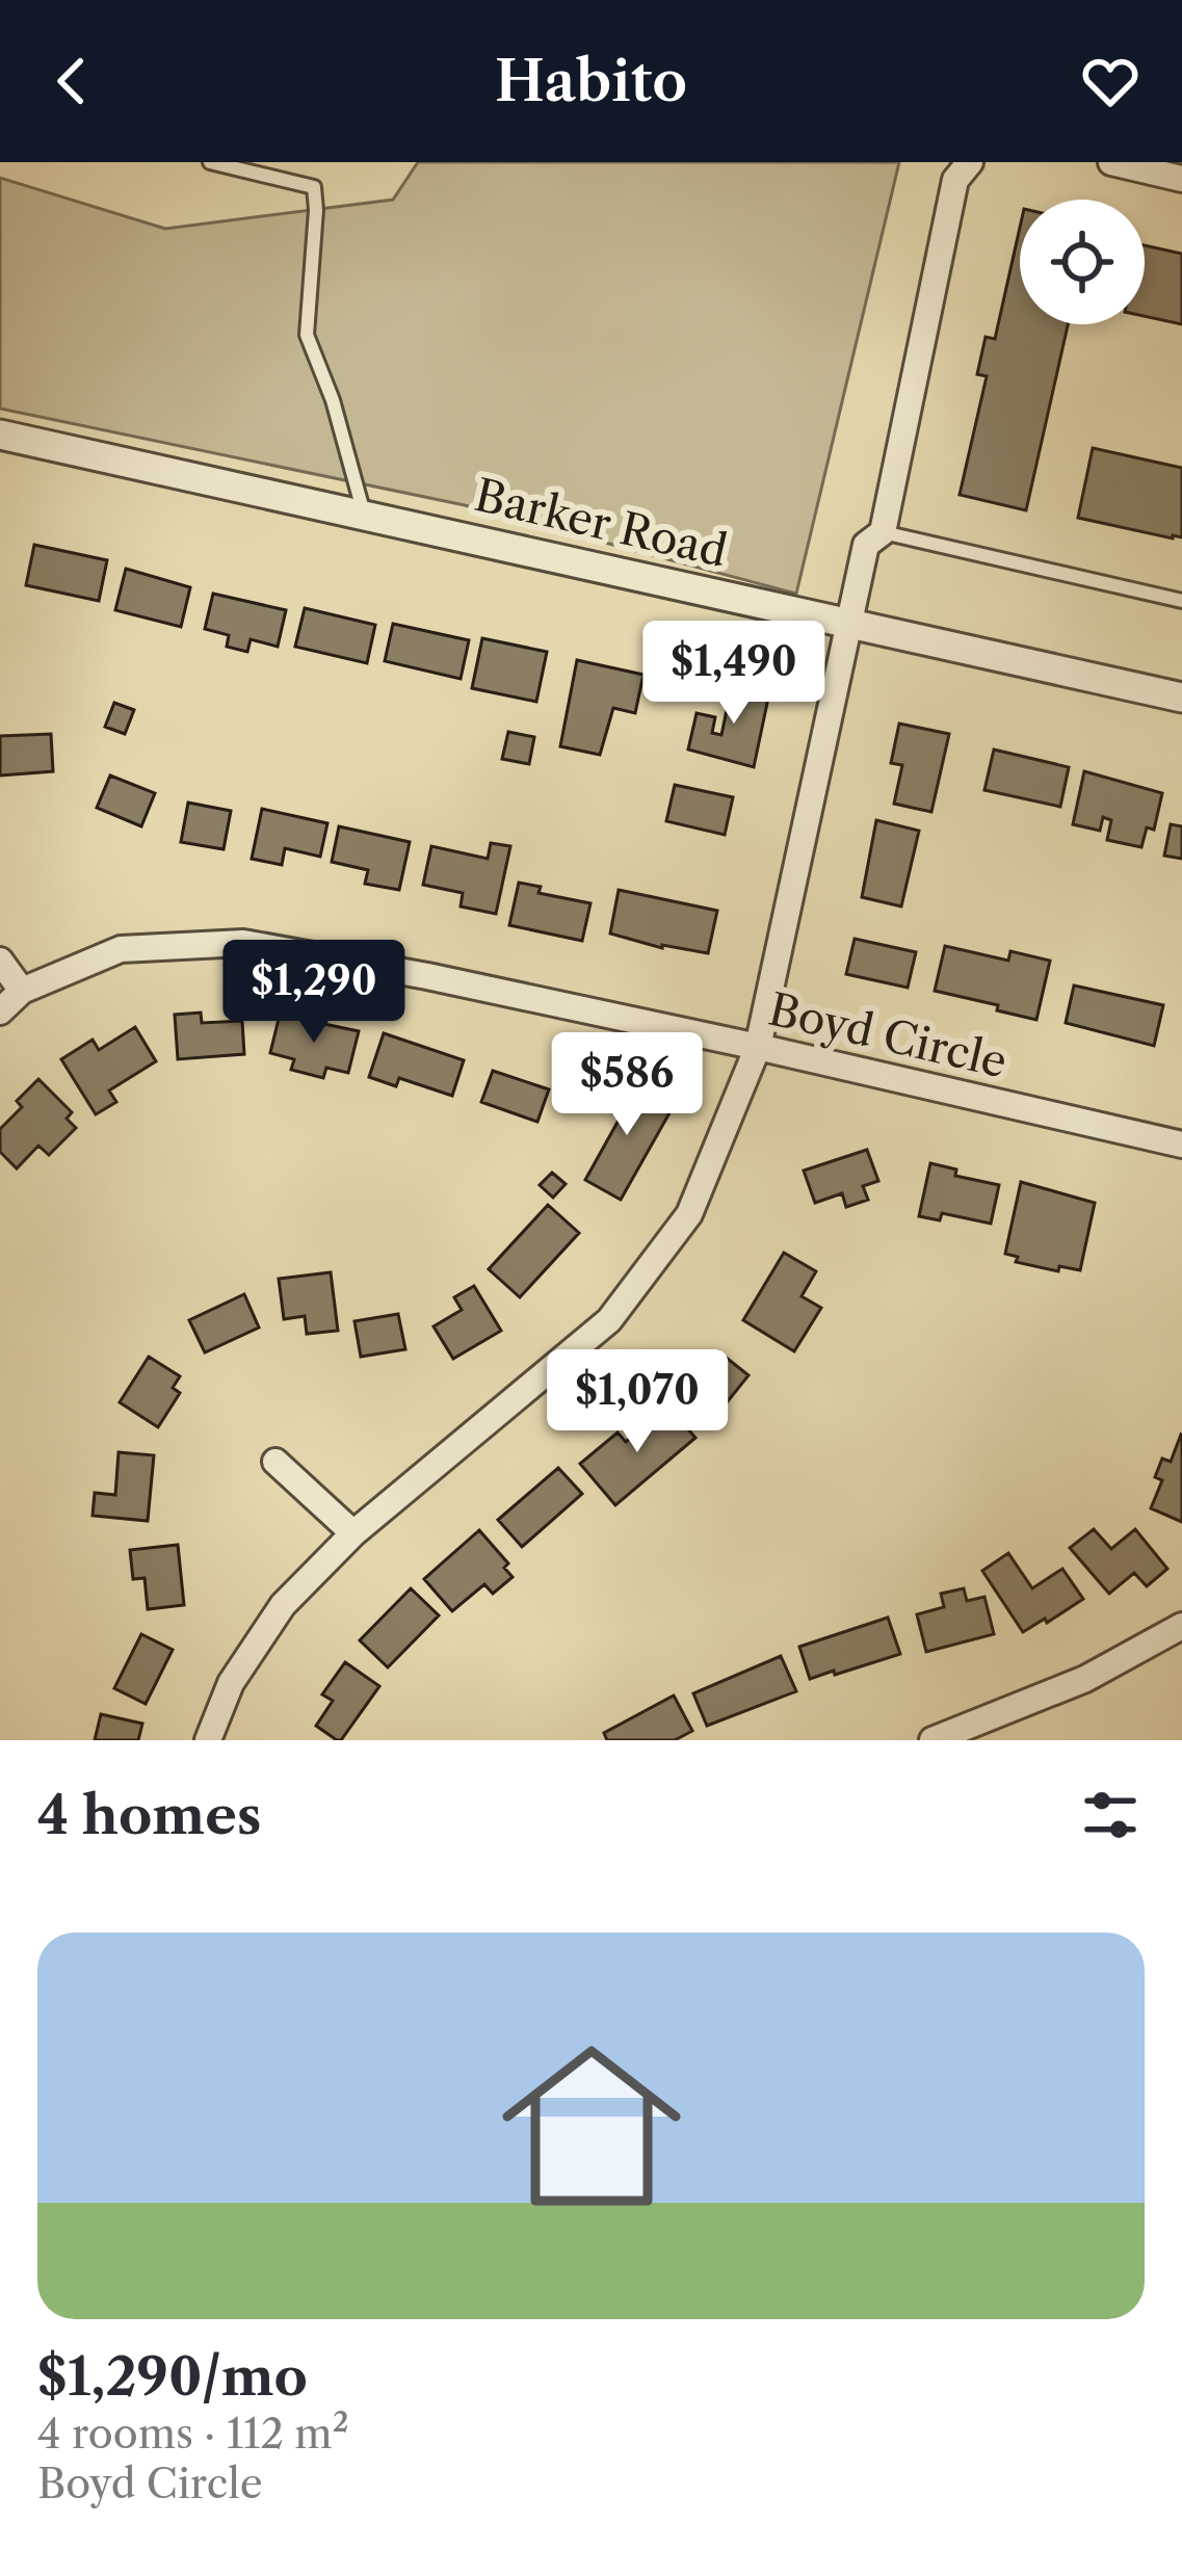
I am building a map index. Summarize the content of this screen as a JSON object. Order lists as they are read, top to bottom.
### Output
{
  "streets": {
    "street": ["Barker Road", "Boyd Circle"]
  },
  "page": {
    "header": "Habito",
    "price": [
      "$1,490",
      "$1,290",
      "$586",
      "$1,070"
    ],
    "heading": "4 homes",
    "list": [
      {
        "name": "$1,290/mo",
        "note": "4 rooms · 112 m² · Boyd Circle"
      }
    ]
  }
}
